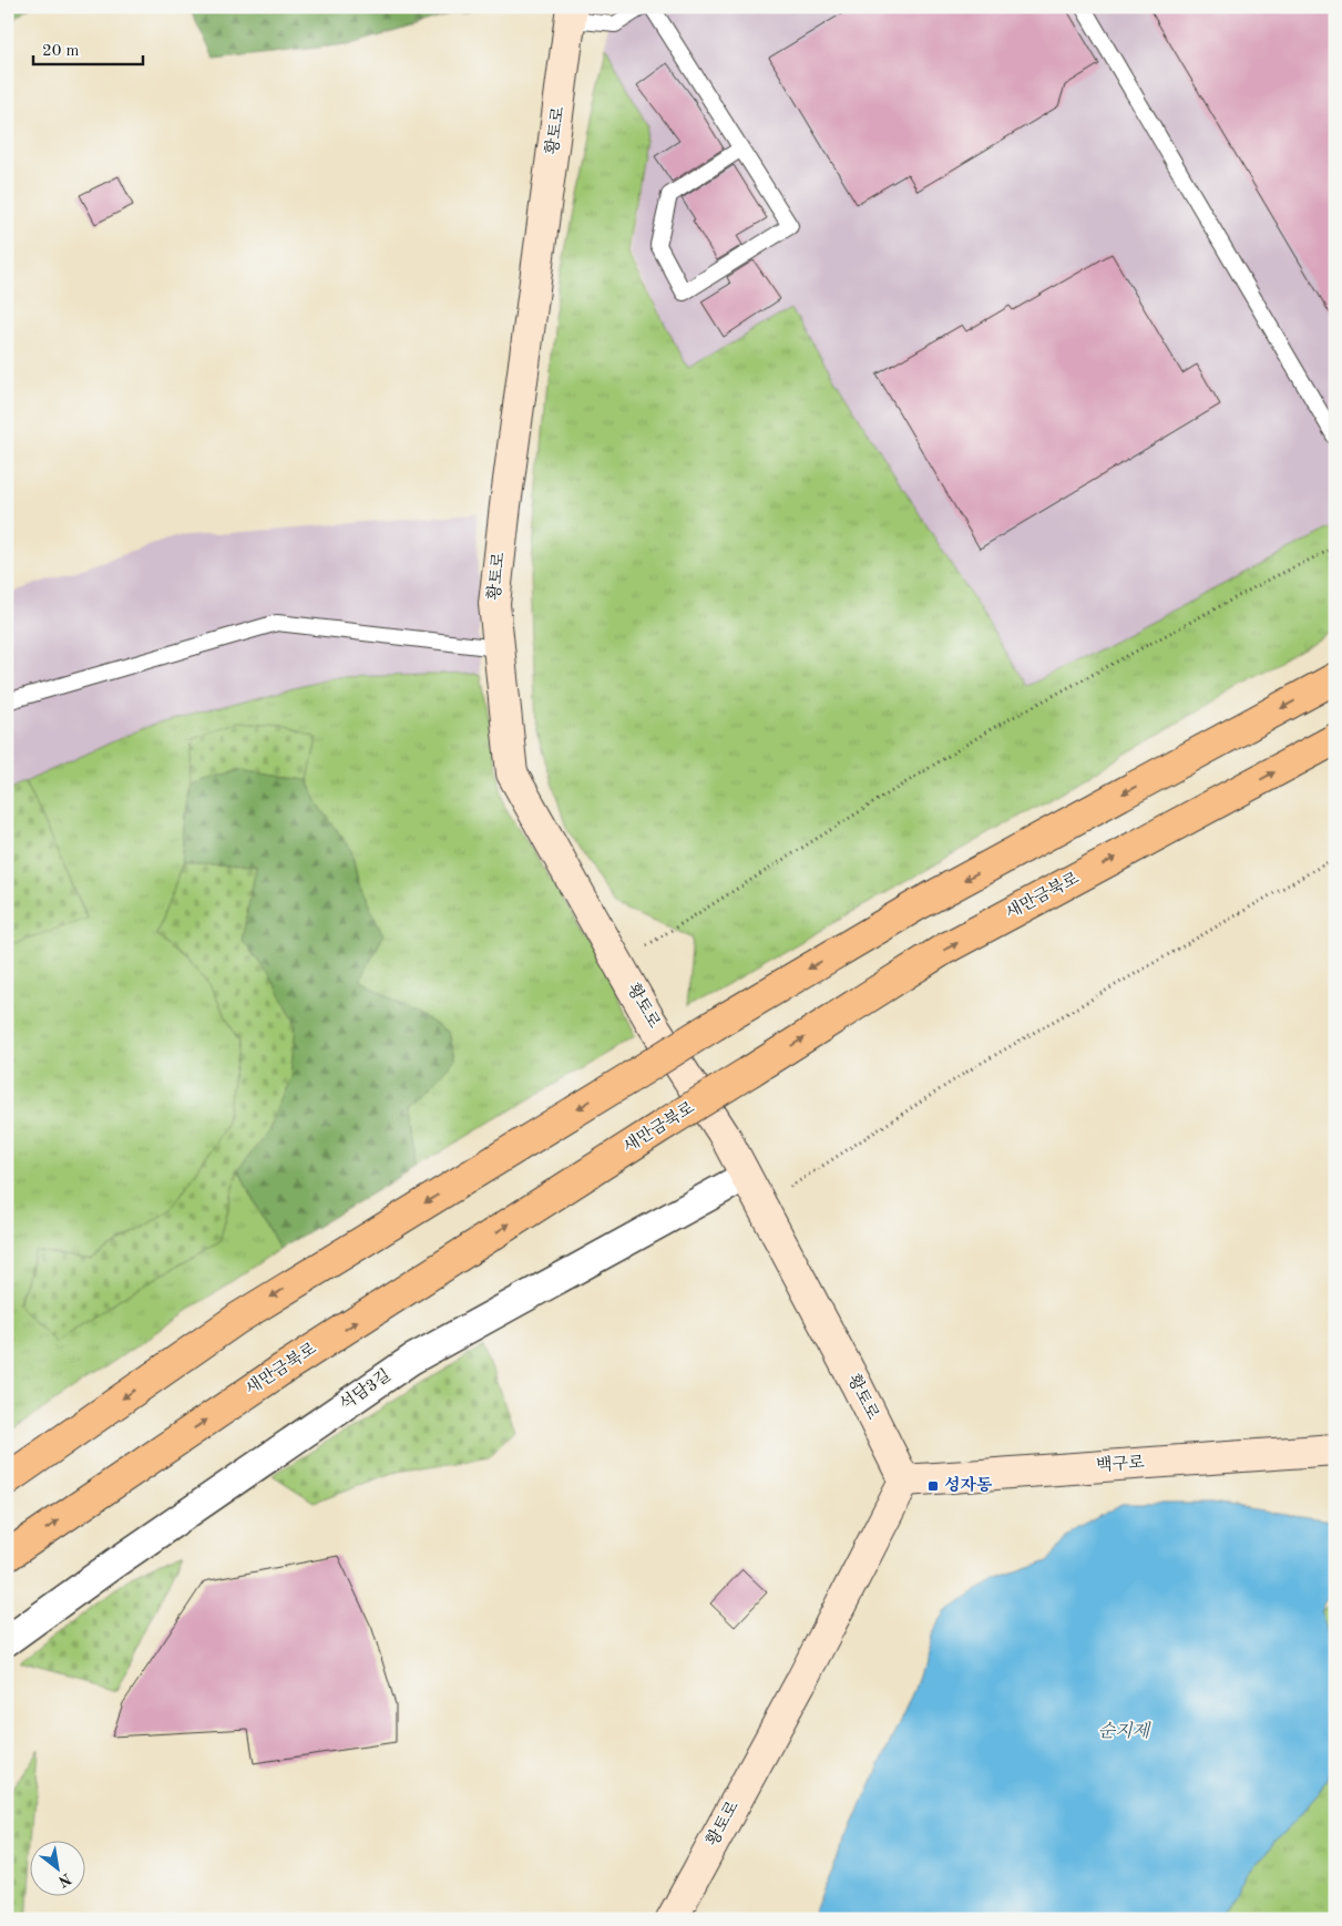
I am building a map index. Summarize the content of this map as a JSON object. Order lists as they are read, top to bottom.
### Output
{
  "streets": {
    "highway": ["새만금북로"],
    "main road": ["황토로", "백구로"],
    "street": ["석담3길"]
  },
  "crossings": [
    ["황토로", "석담3길"],
    ["황토로", "백구로"]
  ],
  "water": ["순지제"],
  "places": {
    "transit": ["성자동"]
  },
  "scale_bar": "20 m",
  "north": "bottom right"
}
